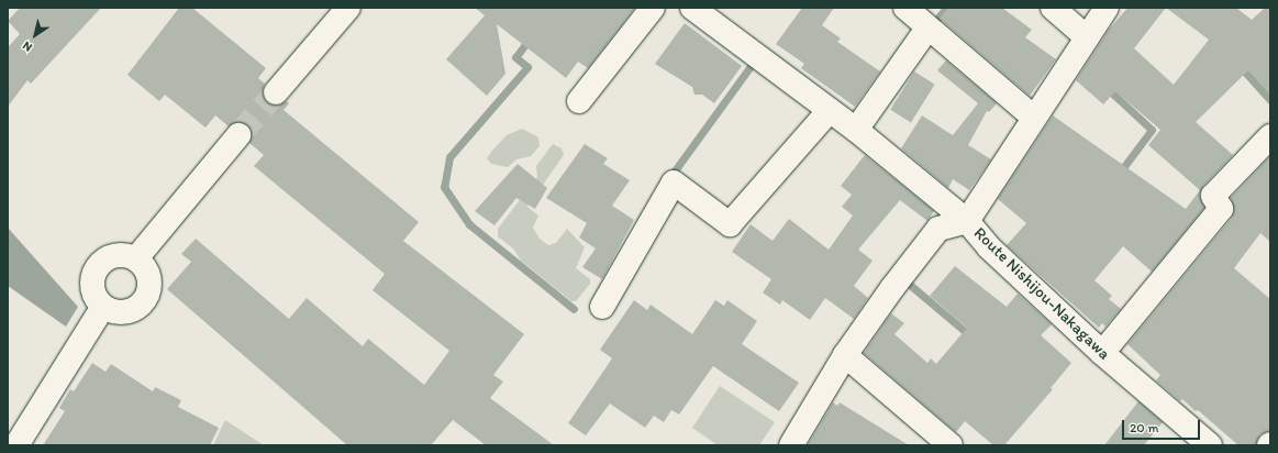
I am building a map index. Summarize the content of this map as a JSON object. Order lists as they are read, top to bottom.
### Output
{
  "streets": {
    "street": ["Route Nishijou-Nakagawa"]
  },
  "scale_bar": "20 m",
  "north": "bottom left"
}
